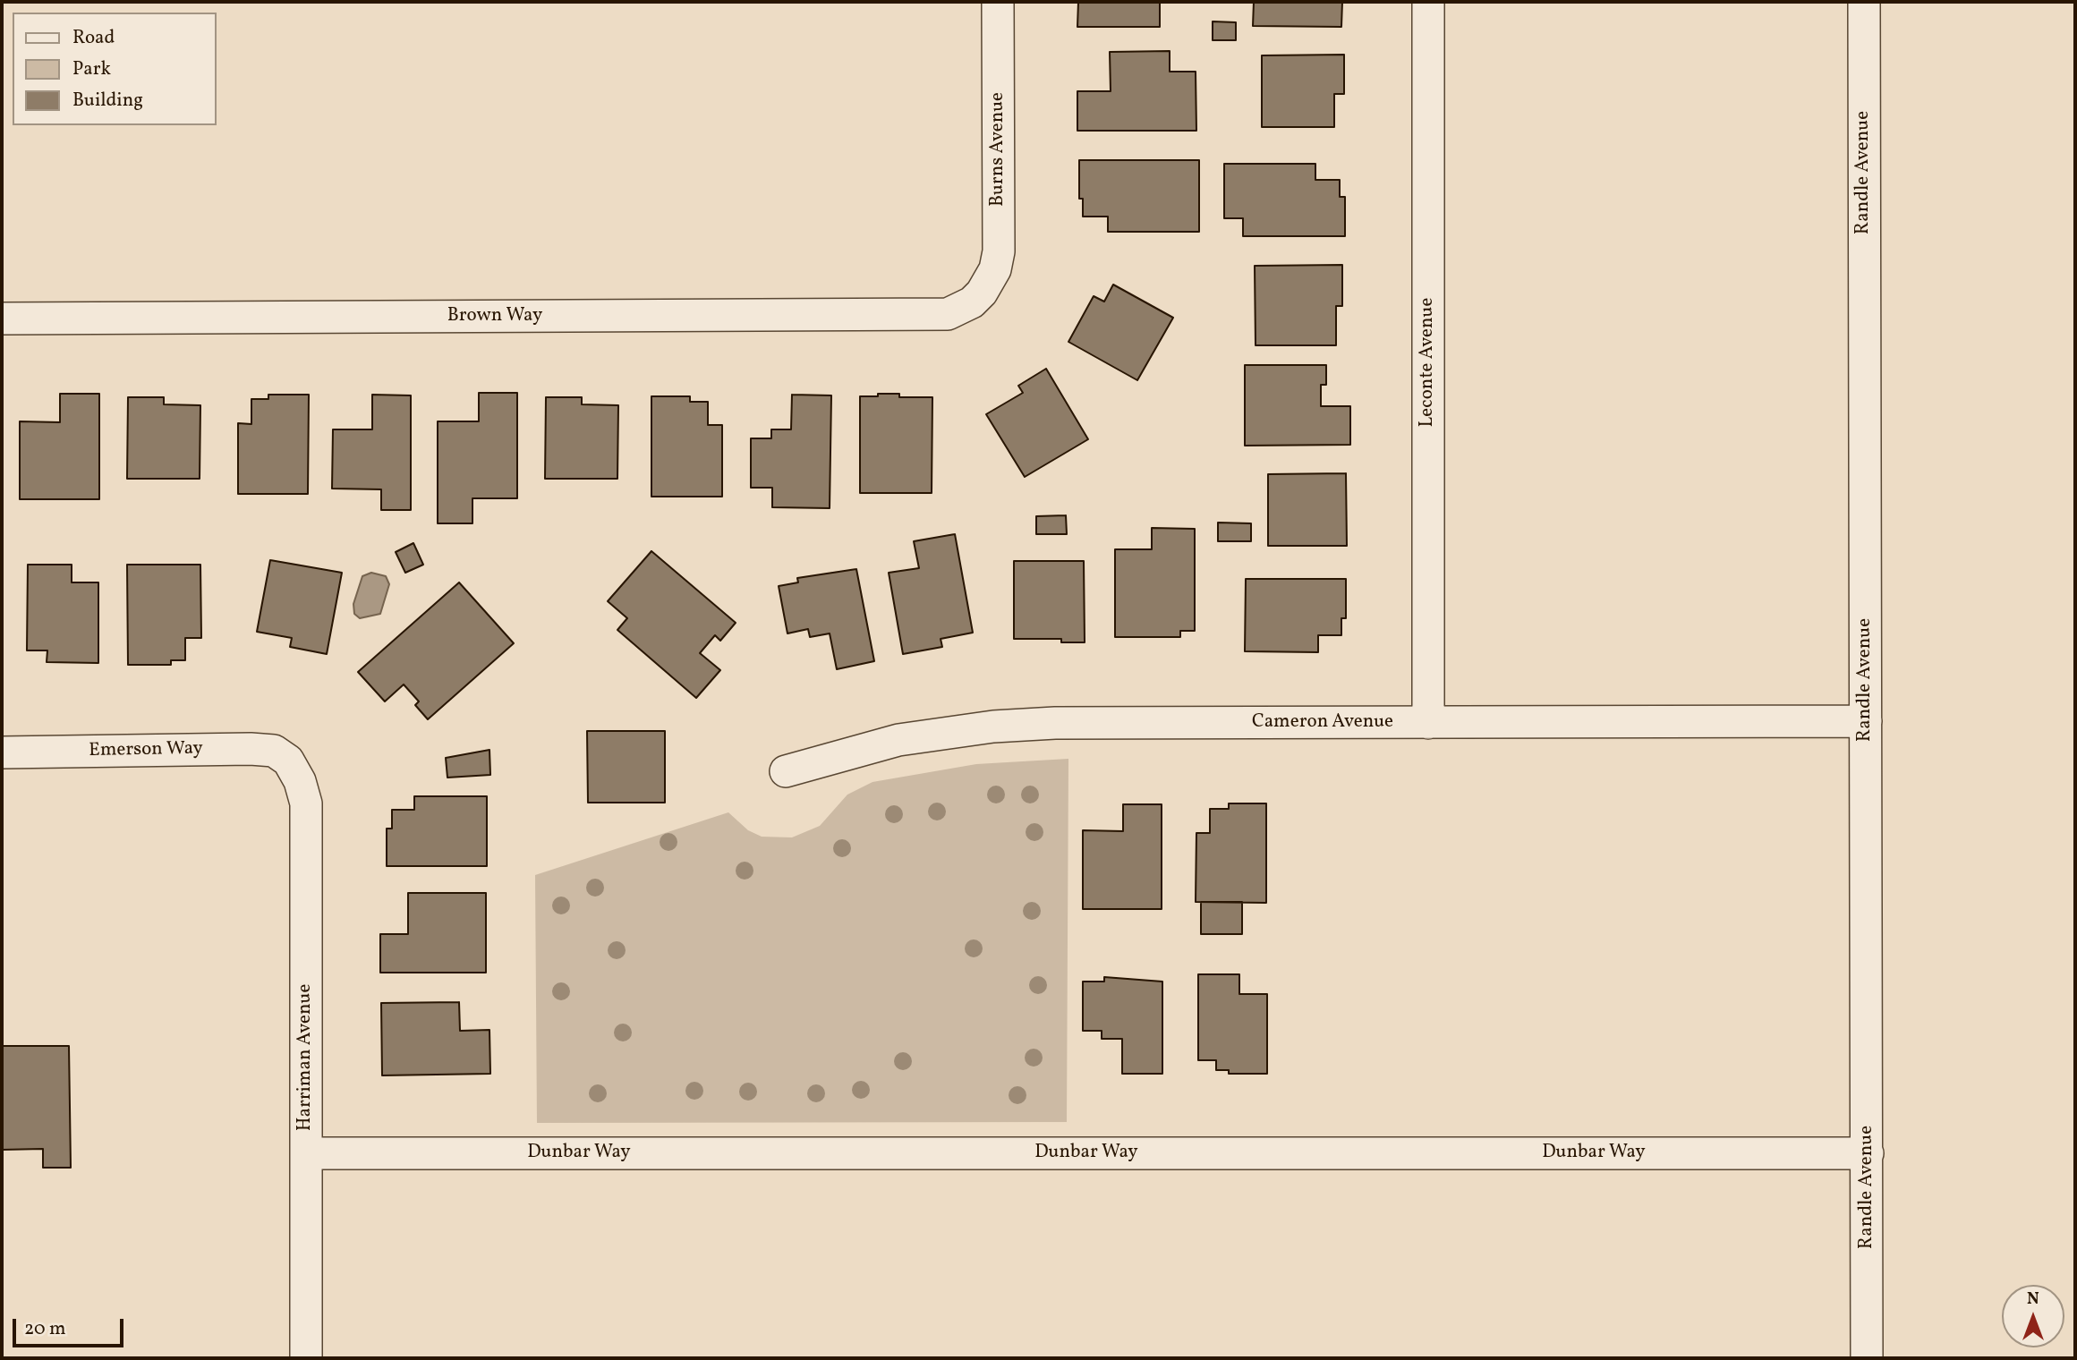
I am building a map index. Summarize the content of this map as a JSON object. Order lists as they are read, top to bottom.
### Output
{
  "streets": {
    "street": [
      "Burns Avenue",
      "Randle Avenue",
      "Brown Way",
      "Leconte Avenue",
      "Cameron Avenue",
      "Emerson Way",
      "Harriman Avenue",
      "Dunbar Way"
    ]
  },
  "crossings": [
    ["Burns Avenue", "Brown Way"],
    ["Randle Avenue", "Cameron Avenue"],
    ["Randle Avenue", "Dunbar Way"],
    ["Leconte Avenue", "Cameron Avenue"],
    ["Emerson Way", "Harriman Avenue"],
    ["Harriman Avenue", "Dunbar Way"]
  ],
  "legend": ["Road", "Park", "Building"],
  "scale_bar": "20 m",
  "north": "top"
}
